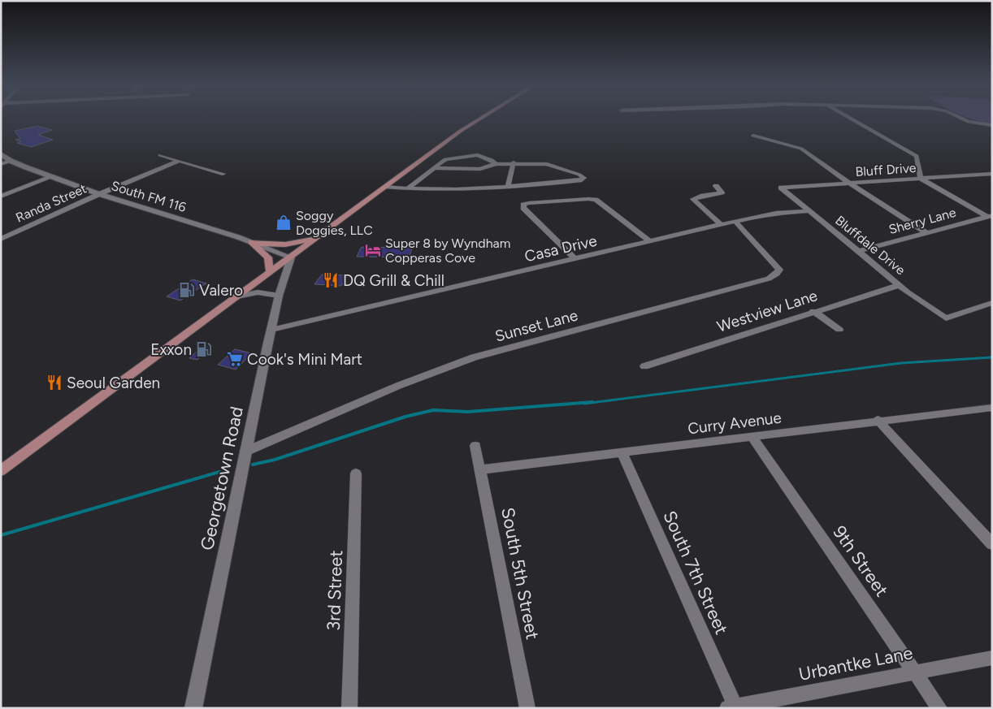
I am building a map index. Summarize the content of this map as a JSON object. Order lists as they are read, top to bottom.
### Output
{
  "streets": {
    "main road": ["South FM 116", "Georgetown Road"],
    "street": [
      "Bluff Drive",
      "Randa Street",
      "Sherry Lane",
      "Bluffdale Drive",
      "Casa Drive",
      "Westview Lane",
      "Sunset Lane",
      "Curry Avenue",
      "9th Street",
      "South 7th Street",
      "South 5th Street",
      "3rd Street",
      "Urbantke Lane"
    ]
  },
  "crossings": [
    ["Bluff Drive", "Bluffdale Drive"],
    ["South FM 116", "Randa Street"],
    ["South FM 116", "Georgetown Road"],
    ["Sherry Lane", "Bluffdale Drive"],
    ["Bluffdale Drive", "Casa Drive"],
    ["Bluffdale Drive", "Westview Lane"],
    ["Casa Drive", "Sunset Lane"],
    ["Casa Drive", "Georgetown Road"],
    ["Sunset Lane", "Georgetown Road"],
    ["Curry Avenue", "9th Street"],
    ["Curry Avenue", "South 7th Street"],
    ["Curry Avenue", "South 5th Street"],
    ["9th Street", "Urbantke Lane"],
    ["South 7th Street", "Urbantke Lane"]
  ],
  "places": {
    "shop": ["Soggy Doggies, LLC"],
    "hotel": ["Super 8 by Wyndham Copperas Cove"],
    "restaurant": ["DQ Grill & Chill", "Seoul Garden"],
    "fuel station": ["Valero", "Exxon"],
    "supermarket": ["Cook's Mini Mart"]
  }
}
